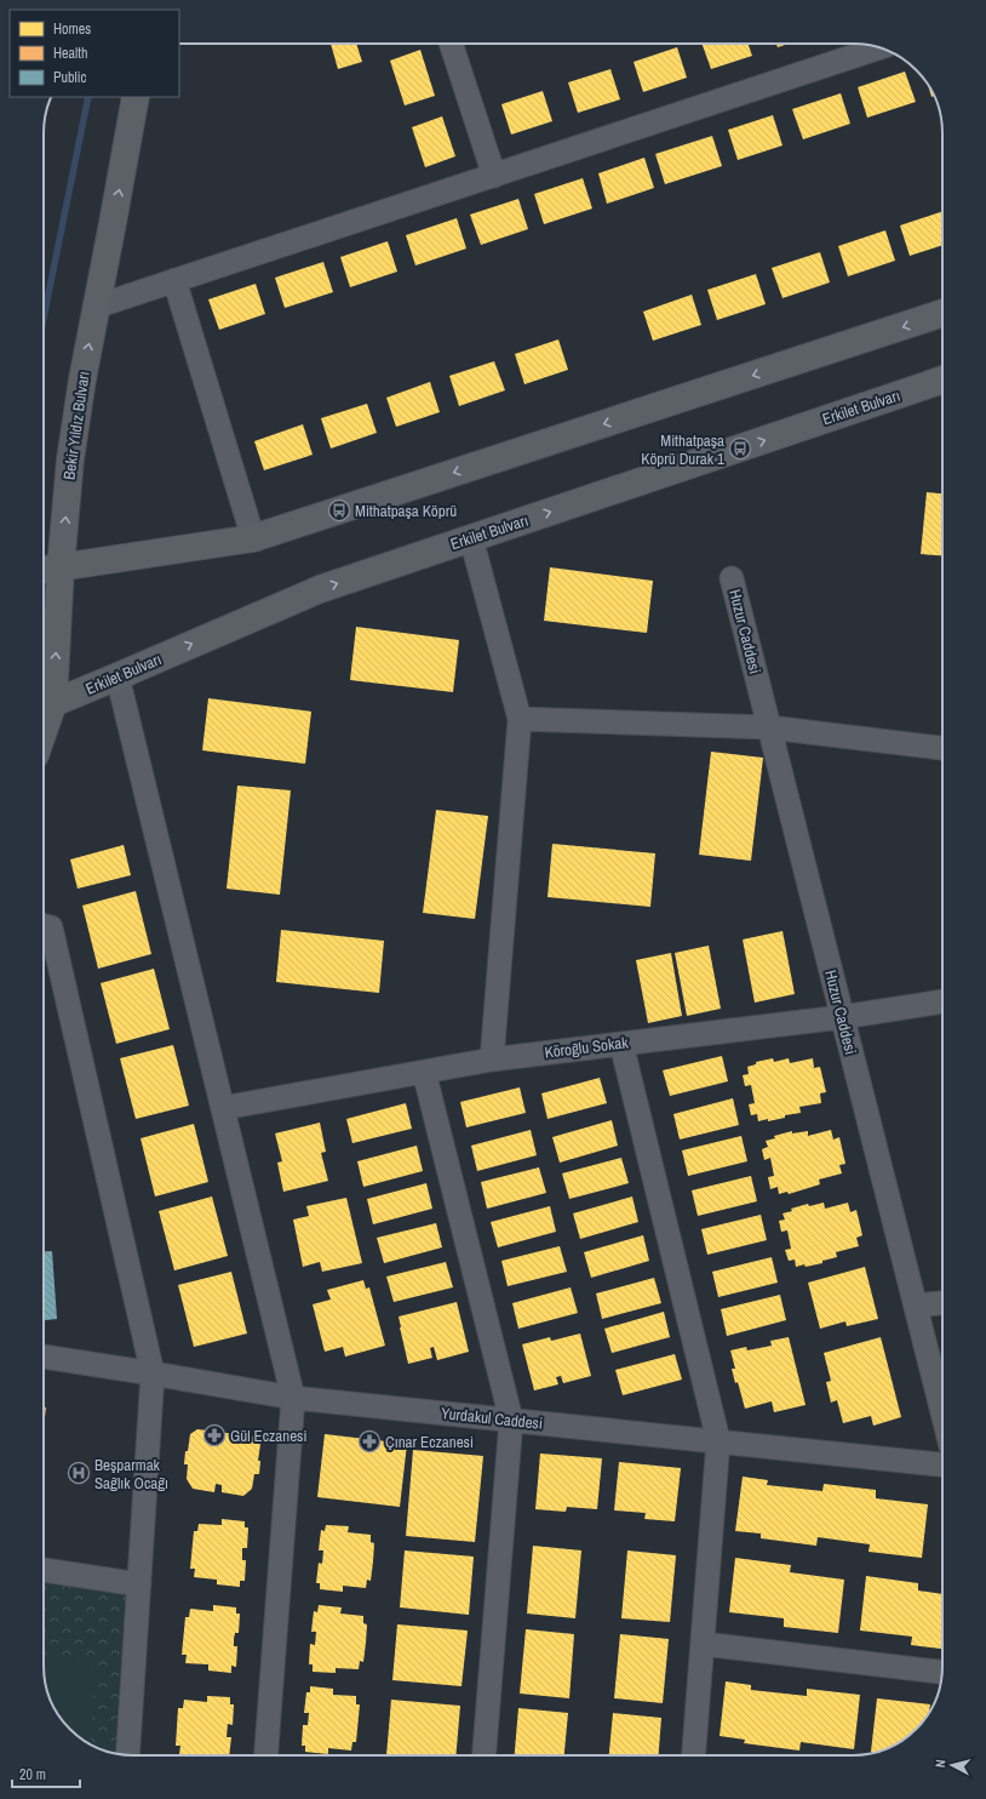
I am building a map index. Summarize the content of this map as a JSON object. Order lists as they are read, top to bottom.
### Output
{
  "streets": {
    "main road": ["Erkilet Bulvarı", "Bekir Yıldız Bulvarı"],
    "street": ["Huzur Caddesi", "Köroğlu Sokak", "Yurdakul Caddesi"]
  },
  "crossings": [
    ["Erkilet Bulvarı", "Bekir Yıldız Bulvarı"],
    ["Huzur Caddesi", "Köroğlu Sokak"]
  ],
  "one_way": ["Bekir Yıldız Bulvarı"],
  "places": {
    "bus stop": ["Mithatpaşa Köprü Durak 1", "Mithatpaşa Köprü"],
    "pharmacy": ["Gül Eczanesi", "Çınar Eczanesi"],
    "hospital": ["Beşparmak Sağlık Ocağı"]
  },
  "legend": ["Homes", "Health", "Public"],
  "scale_bar": "20 m",
  "north": "left"
}
